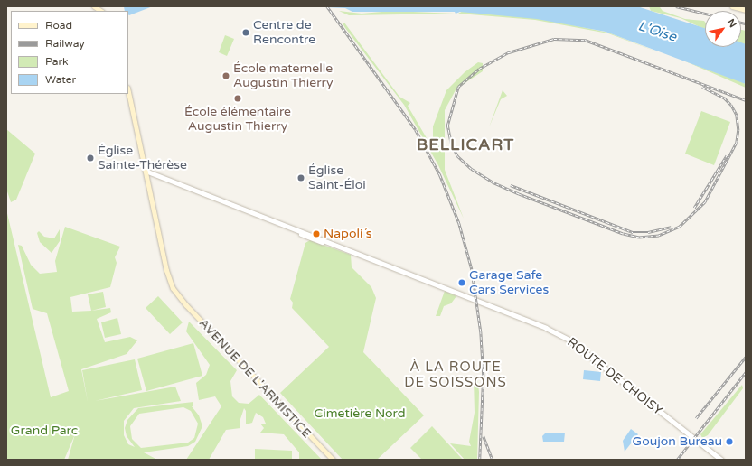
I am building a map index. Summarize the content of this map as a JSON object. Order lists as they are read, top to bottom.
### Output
{
  "streets": {
    "main road": ["AVENUE DE L'ARMISTICE"],
    "street": ["ROUTE DE CHOISY"]
  },
  "crossings": [
    ["ROUTE DE CHOISY", "AVENUE DE L'ARMISTICE"]
  ],
  "districts": ["BELLICART", "À LA ROUTE DE SOISSONS"],
  "water": ["L'Oise"],
  "parks": ["Cimetière Nord", "Grand Parc"],
  "places": [
    "Centre de Rencontre",
    "École maternelle Augustin Thierry",
    "École élémentaire Augustin Thierry",
    "Église Sainte-Thérèse",
    "Église Saint-Éloi",
    "Napoli´s",
    "Garage Safe Cars Services",
    "Goujon Bureau"
  ],
  "legend": [
    "Road",
    "Railway",
    "Park",
    "Water"
  ],
  "north": "top right"
}
